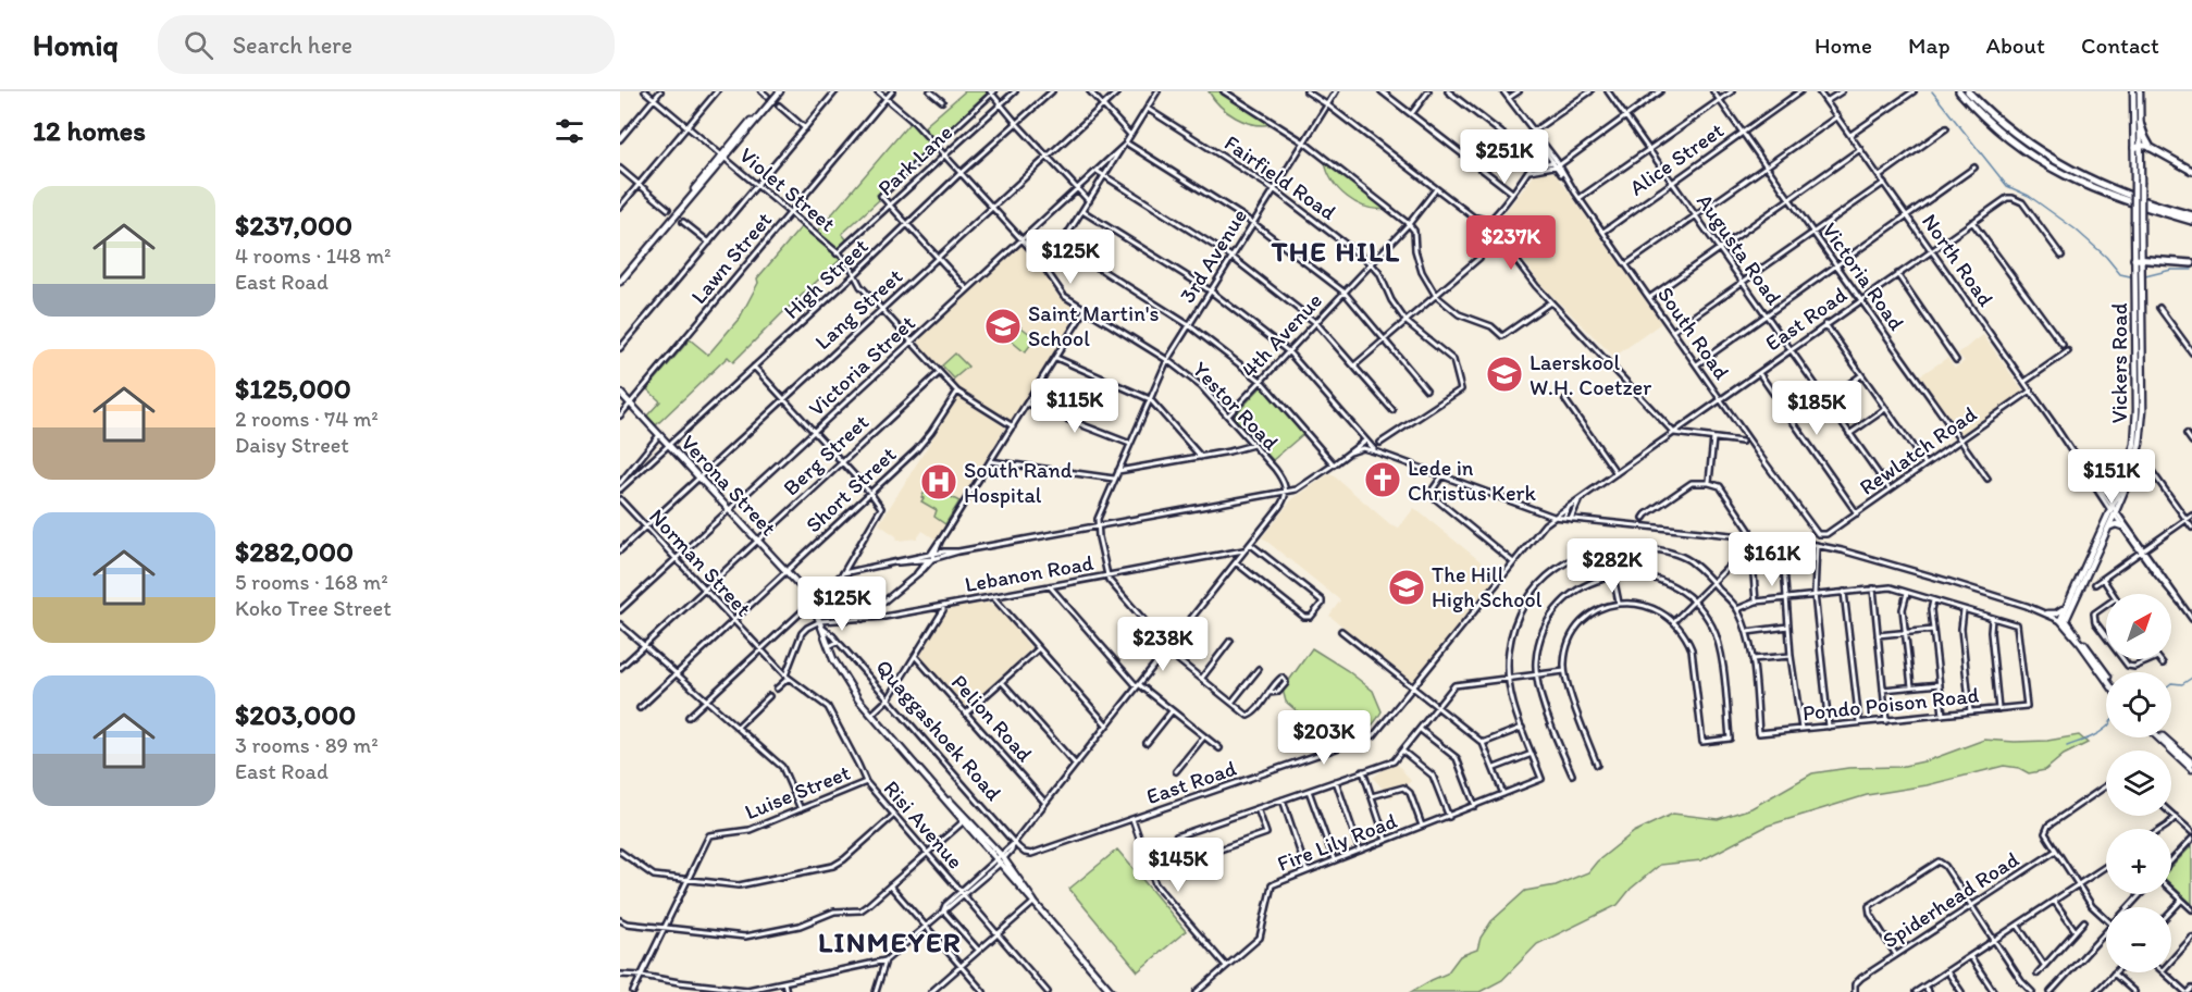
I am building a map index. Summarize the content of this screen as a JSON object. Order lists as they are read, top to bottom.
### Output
{
  "streets": {
    "main road": ["Vickers Road", "Verona Street"],
    "street": [
      "Alice Street",
      "Park Lane",
      "Fairfield Road",
      "Violet Street",
      "Augusta Road",
      "3rd Avenue",
      "Lawn Street",
      "North Road",
      "Victoria Road",
      "High Street",
      "Lang Street",
      "East Road",
      "South Road",
      "4th Avenue",
      "Victoria Street",
      "Yestor Road",
      "Rewlatch Road",
      "Berg Street",
      "Short Street",
      "Norman Street",
      "Lebanon Road",
      "Pondo Poison Road",
      "Pelion Road",
      "Quaggashoek Road",
      "Luise Street",
      "Risi Avenue",
      "Fire Lily Road",
      "Spiderhead Road"
    ]
  },
  "crossings": [
    ["Alice Street", "Augusta Road"],
    ["Alice Street", "Victoria Road"],
    ["Alice Street", "South Road"],
    ["Park Lane", "Violet Street"],
    ["Park Lane", "Yestor Road"],
    ["Fairfield Road", "3rd Avenue"],
    ["Fairfield Road", "4th Avenue"],
    ["Violet Street", "Lawn Street"],
    ["Violet Street", "High Street"],
    ["Violet Street", "Lang Street"],
    ["Violet Street", "Victoria Street"],
    ["Violet Street", "Berg Street"],
    ["Violet Street", "Short Street"],
    ["Augusta Road", "East Road"],
    ["Augusta Road", "Rewlatch Road"],
    ["3rd Avenue", "Yestor Road"],
    ["Lawn Street", "Yestor Road"],
    ["Lawn Street", "Verona Street"],
    ["North Road", "East Road"],
    ["North Road", "Vickers Road"],
    ["North Road", "Rewlatch Road"],
    ["Victoria Road", "East Road"],
    ["Victoria Road", "Rewlatch Road"],
    ["High Street", "Yestor Road"],
    ["High Street", "Verona Street"],
    ["Lang Street", "Yestor Road"],
    ["Lang Street", "Verona Street"],
    ["Lang Street", "Norman Street"],
    ["East Road", "South Road"],
    ["East Road", "Quaggashoek Road"],
    ["South Road", "Rewlatch Road"],
    ["4th Avenue", "Yestor Road"],
    ["Victoria Street", "Yestor Road"],
    ["Victoria Street", "Verona Street"],
    ["Victoria Street", "Norman Street"],
    ["Berg Street", "Verona Street"],
    ["Berg Street", "Norman Street"],
    ["Verona Street", "Short Street"],
    ["Verona Street", "Lebanon Road"],
    ["Verona Street", "Quaggashoek Road"],
    ["Short Street", "Norman Street"],
    ["Norman Street", "Risi Avenue"],
    ["Luise Street", "Risi Avenue"]
  ],
  "districts": ["THE HILL", "LINMEYER"],
  "places": {
    "school or university": ["Saint Martin's School", "Laerskool W.H. Coetzer", "The Hill High School"],
    "church": ["Lede in Christus Kerk"],
    "hospital": ["South Rand Hospital"]
  },
  "north": "top right",
  "page": {
    "header": "Homiq",
    "search": "Search here",
    "nav": [
      "Home",
      "Map",
      "About",
      "Contact"
    ],
    "heading": "12 homes",
    "price": [
      "$251K",
      "$237K",
      "$125K",
      "$115K",
      "$185K",
      "$151K",
      "$161K",
      "$282K",
      "$125K",
      "$238K",
      "$203K",
      "$145K"
    ],
    "list": [
      {
        "name": "$237,000",
        "note": "4 rooms · 148 m² · East Road"
      },
      {
        "name": "$125,000",
        "note": "2 rooms · 74 m² · Daisy Street"
      },
      {
        "name": "$282,000",
        "note": "5 rooms · 168 m² · Koko Tree Street"
      },
      {
        "name": "$203,000",
        "note": "3 rooms · 89 m² · East Road"
      }
    ],
    "map_buttons": ["+", "−"]
  }
}
